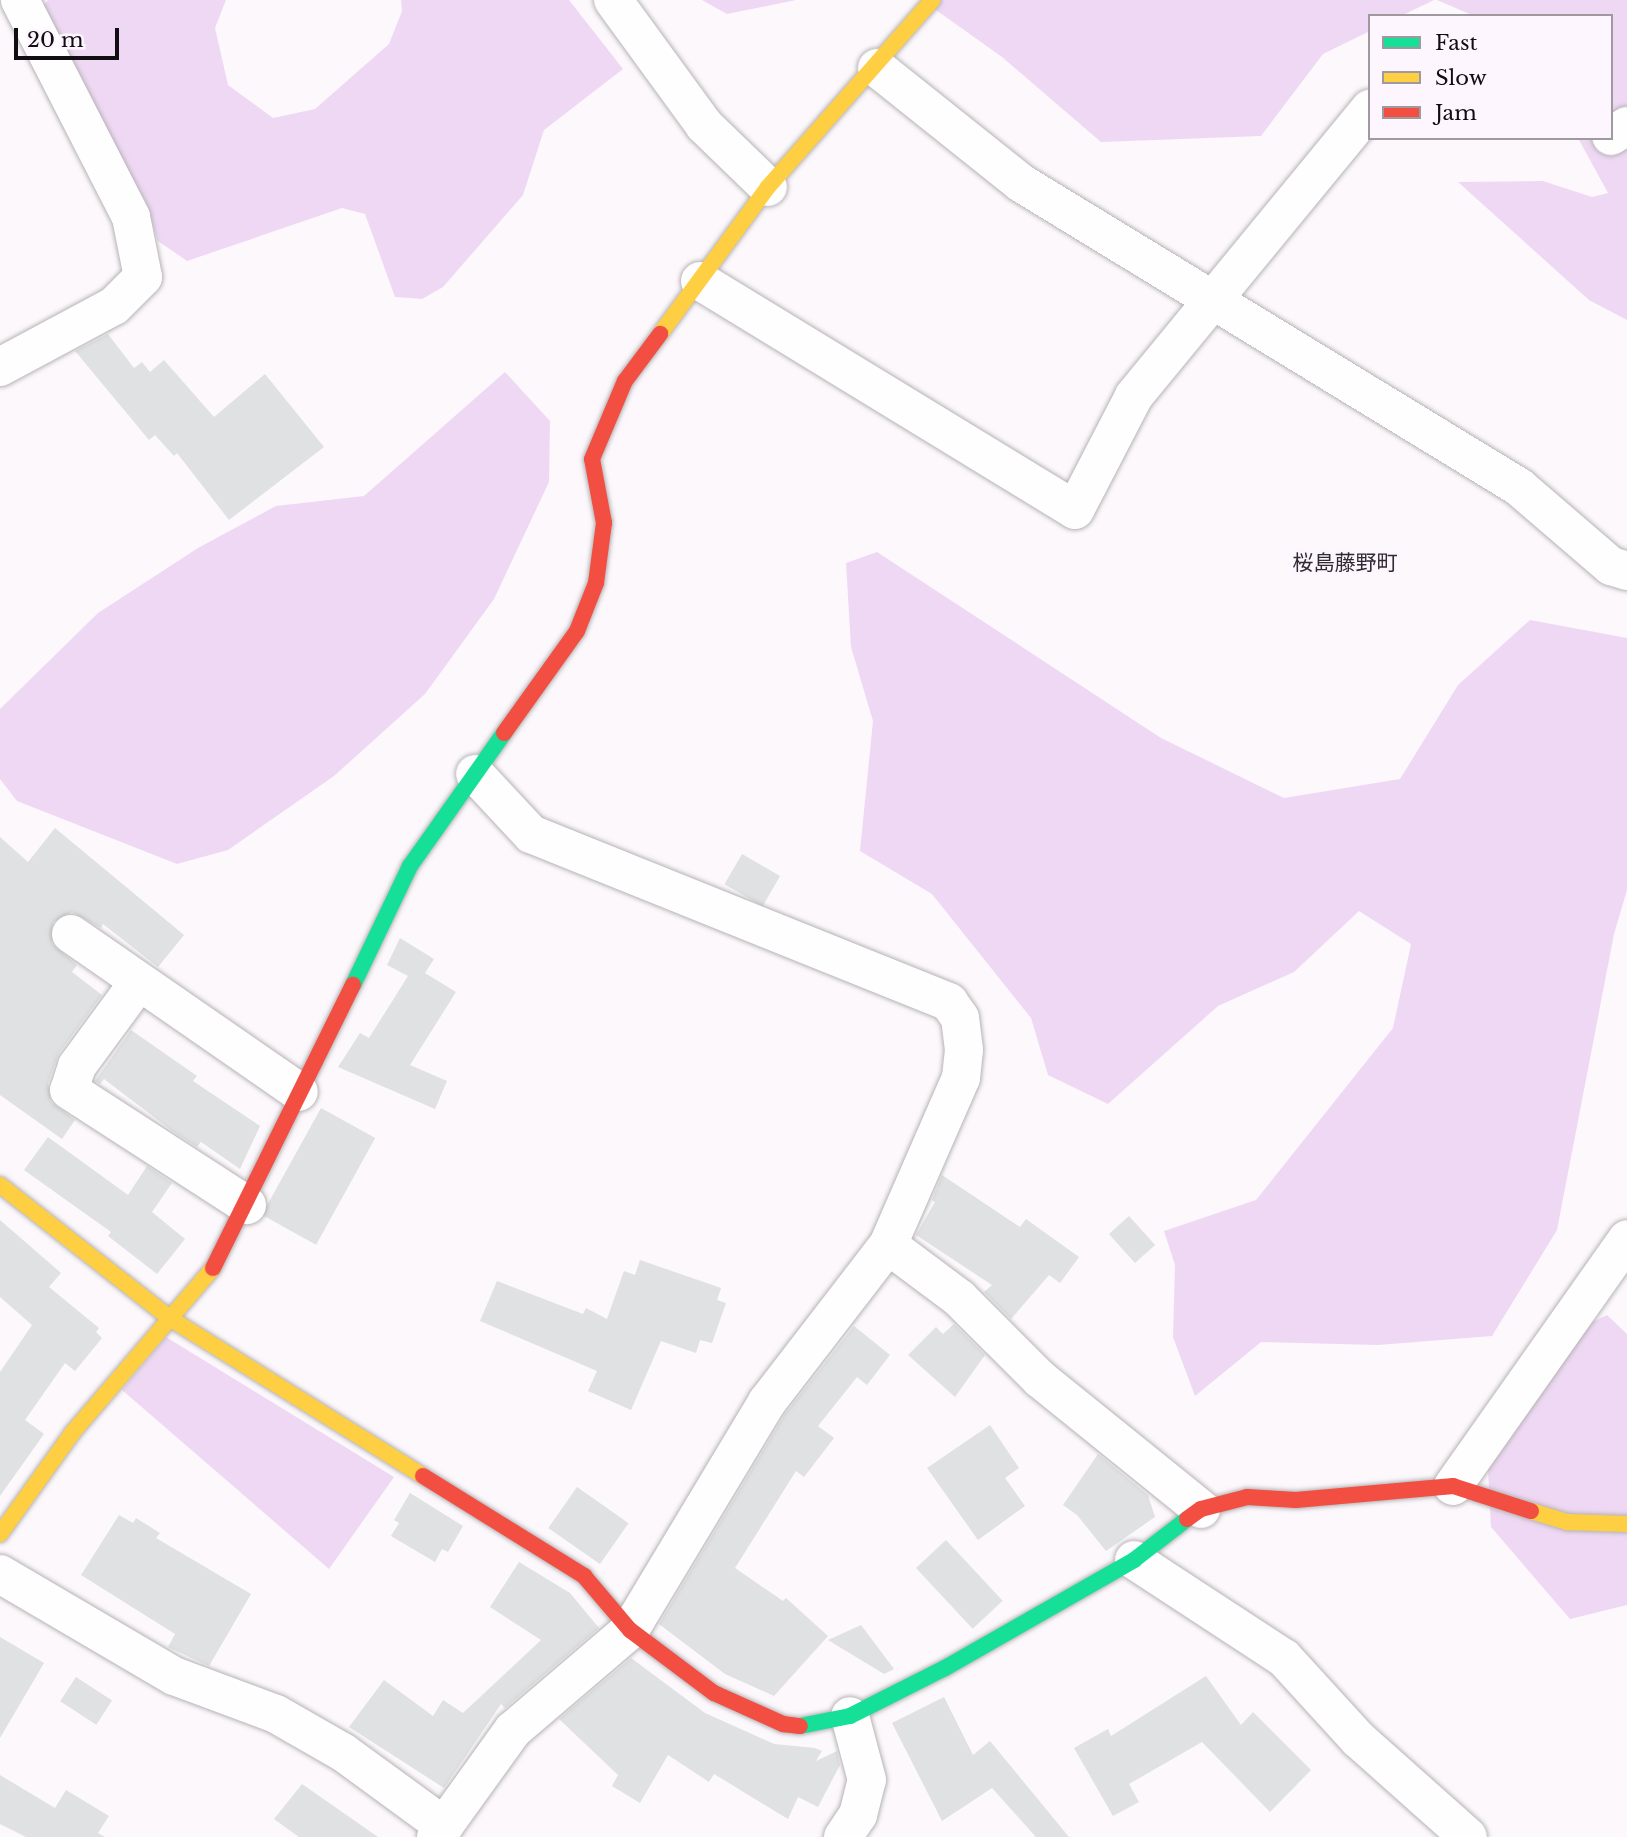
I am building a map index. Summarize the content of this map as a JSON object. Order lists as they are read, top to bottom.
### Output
{
  "districts": ["桜島藤野町"],
  "legend": ["Fast", "Slow", "Jam"],
  "scale_bar": "20 m"
}
